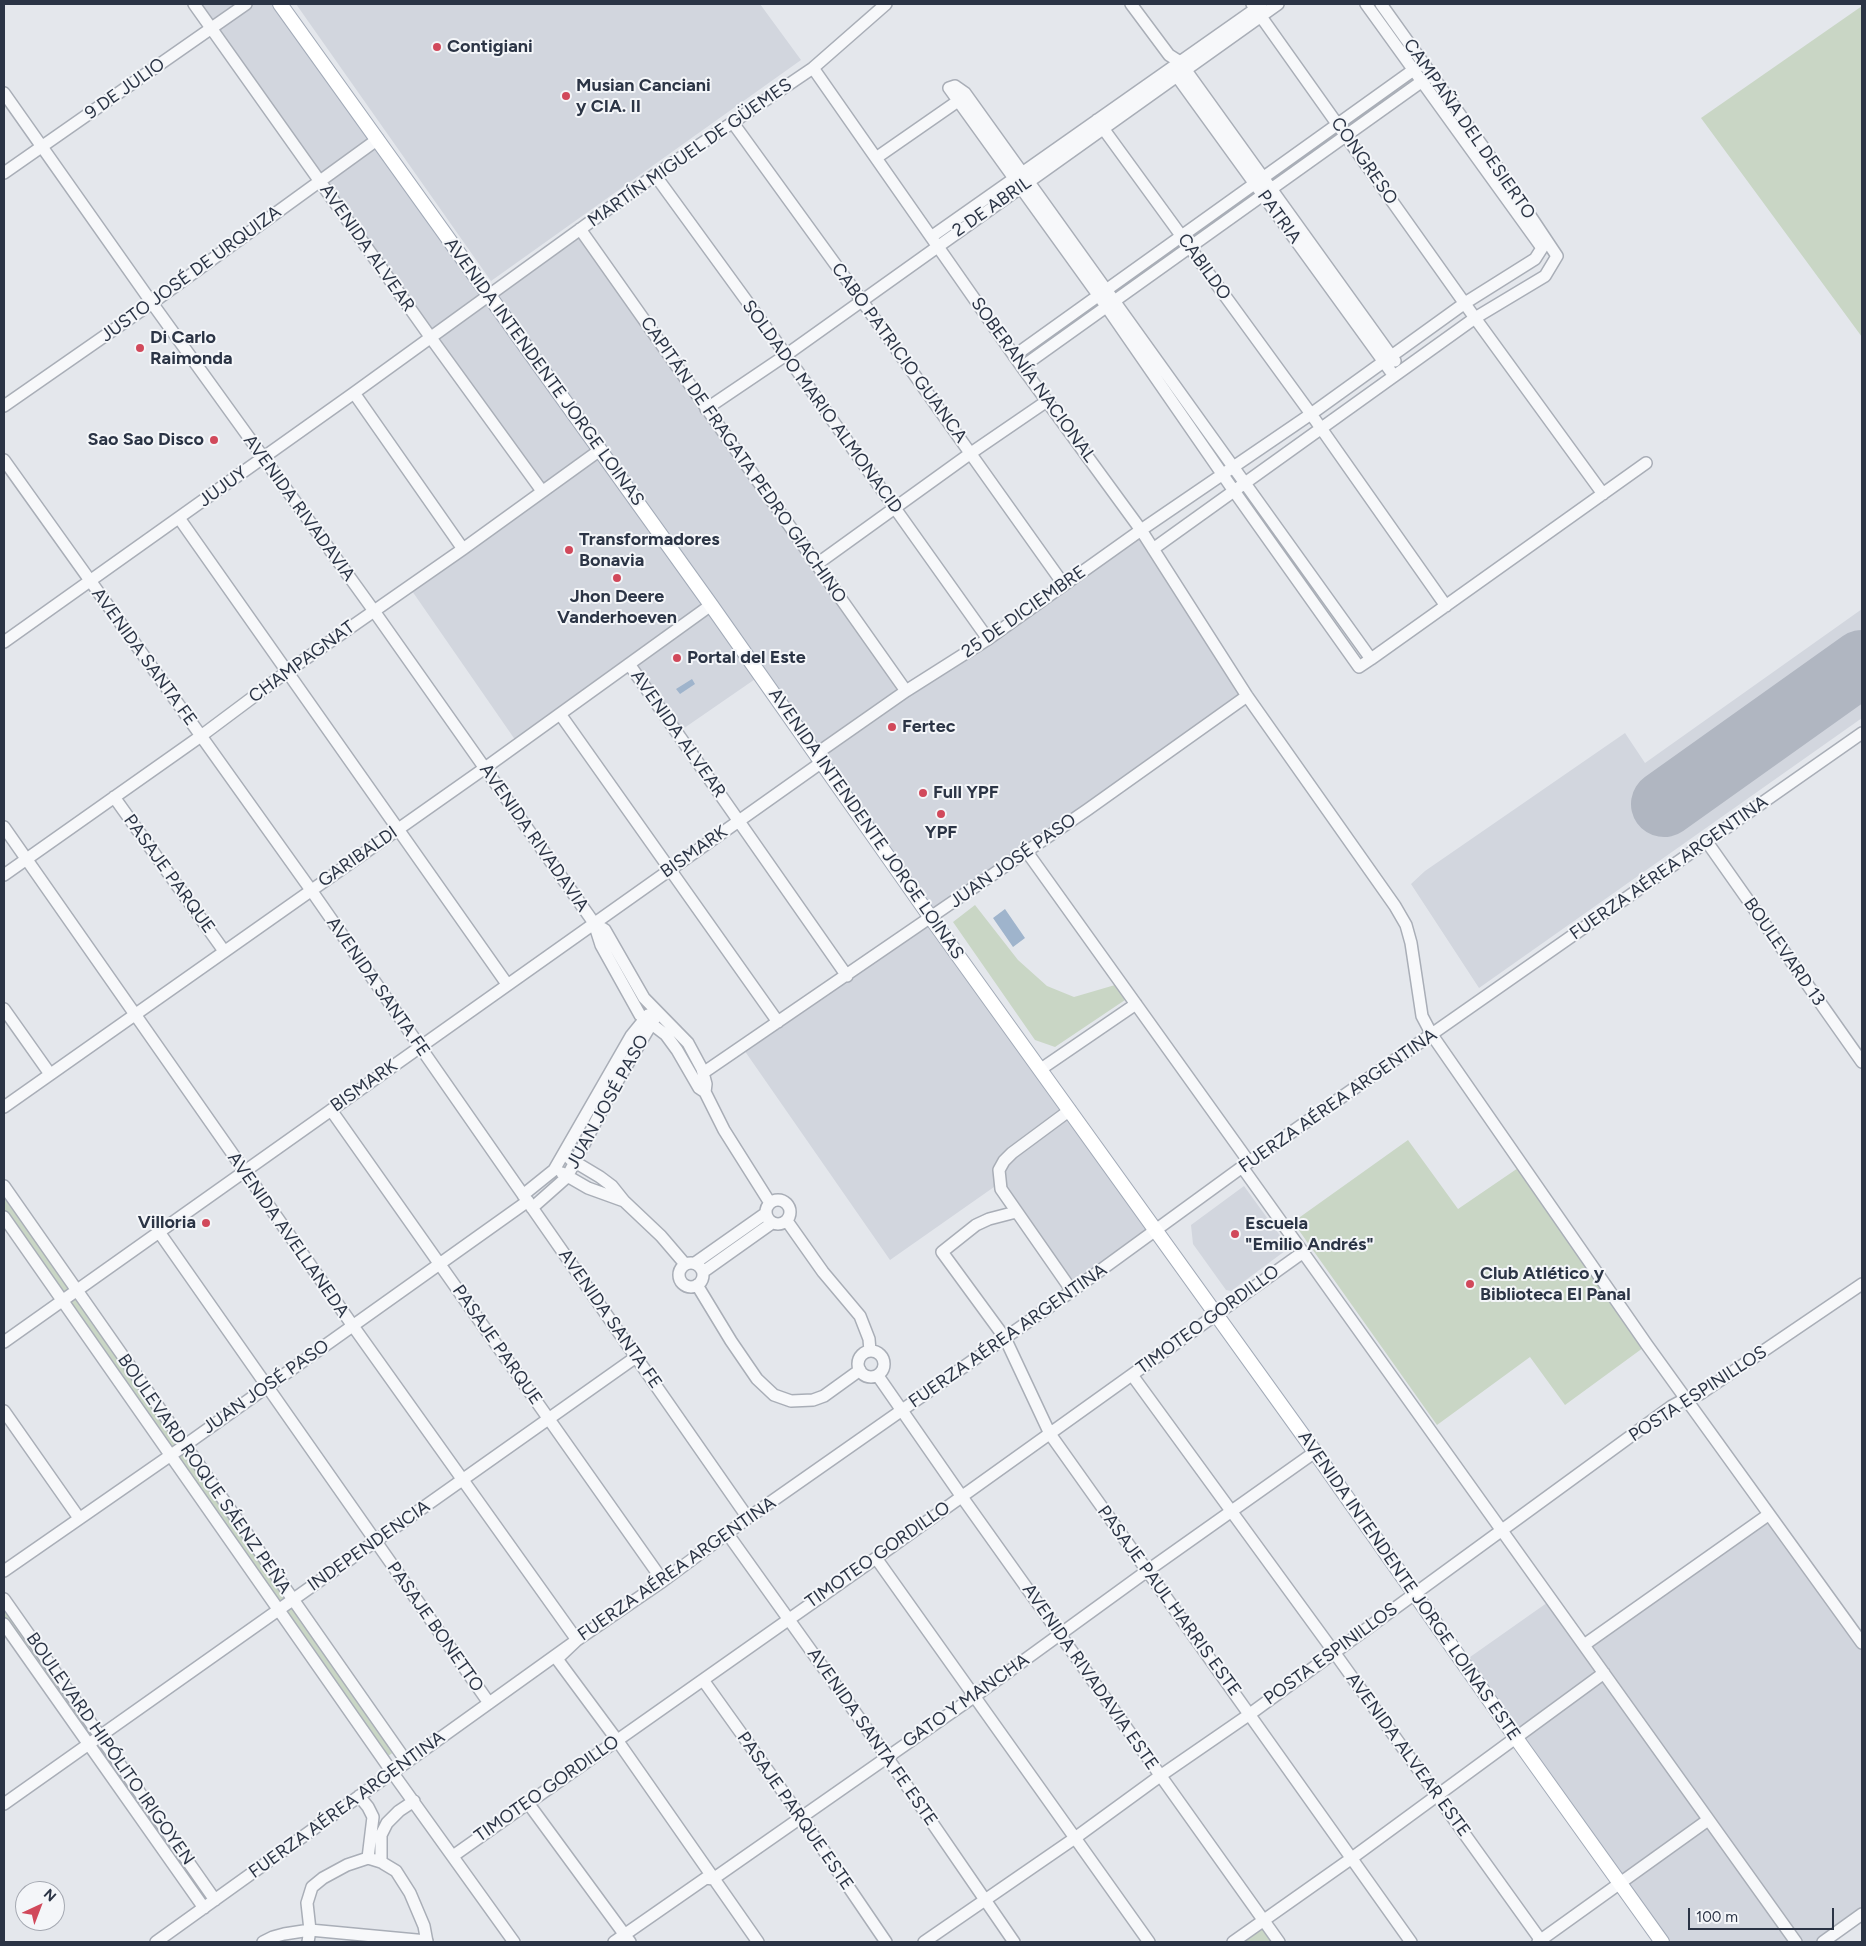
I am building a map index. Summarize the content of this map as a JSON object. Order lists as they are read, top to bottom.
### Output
{
  "streets": {
    "main road": ["AVENIDA INTENDENTE JORGE LOINAS", "AVENIDA INTENDENTE JORGE LOINAS ESTE"],
    "street": [
      "9 DE JULIO",
      "CAMPAÑA DEL DESIERTO",
      "MARTÍN MIGUEL DE GÜEMES",
      "CONGRESO",
      "2 DE ABRIL",
      "PATRIA",
      "AVENIDA ALVEAR",
      "CABILDO",
      "JUSTO JOSÉ DE URQUIZA",
      "CABO PATRICIO GUANCA",
      "SOBERANÍA NACIONAL",
      "SOLDADO MARIO ALMONACID",
      "CAPITÁN DE FRAGATA PEDRO GIACHINO",
      "JUJUY",
      "AVENIDA RIVADAVIA",
      "25 DE DICIEMBRE",
      "AVENIDA SANTA FE",
      "CHAMPAGNAT",
      "BISMARK",
      "GARIBALDI",
      "JUAN JOSÉ PASO",
      "FUERZA AÉREA ARGENTINA",
      "PASAJE PARQUE",
      "BOULEVARD 13",
      "AVENIDA AVELLANEDA",
      "TIMOTEO GORDILLO",
      "POSTA ESPINILLOS",
      "BOULEVARD ROQUE SÁENZ PEÑA",
      "INDEPENDENCIA",
      "PASAJE PAUL HARRIS ESTE",
      "PASAJE BONETTO",
      "AVENIDA RIVADAVIA ESTE",
      "GATO Y MANCHA",
      "AVENIDA SANTA FE ESTE",
      "BOULEVARD HIPÓLITO IRIGOYEN",
      "AVENIDA ALVEAR ESTE",
      "PASAJE PARQUE ESTE"
    ]
  },
  "crossings": [
    ["9 DE JULIO", "AVENIDA ALVEAR"],
    ["9 DE JULIO", "AVENIDA RIVADAVIA"],
    ["CAMPAÑA DEL DESIERTO", "CONGRESO"],
    ["CAMPAÑA DEL DESIERTO", "25 DE DICIEMBRE"],
    ["MARTÍN MIGUEL DE GÜEMES", "CABO PATRICIO GUANCA"],
    ["MARTÍN MIGUEL DE GÜEMES", "AVENIDA INTENDENTE JORGE LOINAS"],
    ["MARTÍN MIGUEL DE GÜEMES", "SOBERANÍA NACIONAL"],
    ["MARTÍN MIGUEL DE GÜEMES", "SOLDADO MARIO ALMONACID"],
    ["MARTÍN MIGUEL DE GÜEMES", "CAPITÁN DE FRAGATA PEDRO GIACHINO"],
    ["MARTÍN MIGUEL DE GÜEMES", "JUJUY"],
    ["CONGRESO", "2 DE ABRIL"],
    ["CONGRESO", "25 DE DICIEMBRE"],
    ["2 DE ABRIL", "PATRIA"],
    ["2 DE ABRIL", "CABILDO"],
    ["2 DE ABRIL", "CABO PATRICIO GUANCA"],
    ["2 DE ABRIL", "SOBERANÍA NACIONAL"],
    ["2 DE ABRIL", "SOLDADO MARIO ALMONACID"],
    ["2 DE ABRIL", "CAPITÁN DE FRAGATA PEDRO GIACHINO"],
    ["PATRIA", "25 DE DICIEMBRE"],
    ["AVENIDA ALVEAR", "JUSTO JOSÉ DE URQUIZA"],
    ["AVENIDA ALVEAR", "JUJUY"],
    ["AVENIDA ALVEAR", "CHAMPAGNAT"],
    ["AVENIDA ALVEAR", "BISMARK"],
    ["AVENIDA ALVEAR", "GARIBALDI"],
    ["AVENIDA ALVEAR", "JUAN JOSÉ PASO"],
    ["CABILDO", "25 DE DICIEMBRE"],
    ["JUSTO JOSÉ DE URQUIZA", "AVENIDA INTENDENTE JORGE LOINAS"],
    ["JUSTO JOSÉ DE URQUIZA", "AVENIDA RIVADAVIA"],
    ["CABO PATRICIO GUANCA", "25 DE DICIEMBRE"],
    ["AVENIDA INTENDENTE JORGE LOINAS", "JUJUY"],
    ["AVENIDA INTENDENTE JORGE LOINAS", "25 DE DICIEMBRE"],
    ["AVENIDA INTENDENTE JORGE LOINAS", "CHAMPAGNAT"],
    ["AVENIDA INTENDENTE JORGE LOINAS", "BISMARK"],
    ["AVENIDA INTENDENTE JORGE LOINAS", "GARIBALDI"],
    ["AVENIDA INTENDENTE JORGE LOINAS", "JUAN JOSÉ PASO"],
    ["AVENIDA INTENDENTE JORGE LOINAS", "FUERZA AÉREA ARGENTINA"],
    ["AVENIDA INTENDENTE JORGE LOINAS", "AVENIDA INTENDENTE JORGE LOINAS ESTE"],
    ["SOBERANÍA NACIONAL", "25 DE DICIEMBRE"],
    ["SOBERANÍA NACIONAL", "JUAN JOSÉ PASO"],
    ["SOBERANÍA NACIONAL", "FUERZA AÉREA ARGENTINA"],
    ["SOBERANÍA NACIONAL", "POSTA ESPINILLOS"],
    ["SOLDADO MARIO ALMONACID", "25 DE DICIEMBRE"],
    ["CAPITÁN DE FRAGATA PEDRO GIACHINO", "25 DE DICIEMBRE"],
    ["JUJUY", "AVENIDA RIVADAVIA"],
    ["JUJUY", "AVENIDA SANTA FE"],
    ["AVENIDA RIVADAVIA", "CHAMPAGNAT"],
    ["AVENIDA RIVADAVIA", "BISMARK"],
    ["AVENIDA RIVADAVIA", "GARIBALDI"],
    ["AVENIDA RIVADAVIA", "JUAN JOSÉ PASO"],
    ["25 DE DICIEMBRE", "BISMARK"],
    ["AVENIDA SANTA FE", "CHAMPAGNAT"],
    ["AVENIDA SANTA FE", "BISMARK"],
    ["AVENIDA SANTA FE", "GARIBALDI"],
    ["AVENIDA SANTA FE", "JUAN JOSÉ PASO"],
    ["AVENIDA SANTA FE", "FUERZA AÉREA ARGENTINA"],
    ["AVENIDA SANTA FE", "INDEPENDENCIA"],
    ["CHAMPAGNAT", "PASAJE PARQUE"],
    ["CHAMPAGNAT", "AVENIDA AVELLANEDA"],
    ["BISMARK", "PASAJE PARQUE"],
    ["BISMARK", "AVENIDA AVELLANEDA"],
    ["BISMARK", "BOULEVARD ROQUE SÁENZ PEÑA"],
    ["BISMARK", "PASAJE BONETTO"],
    ["GARIBALDI", "PASAJE PARQUE"],
    ["GARIBALDI", "AVENIDA AVELLANEDA"],
    ["JUAN JOSÉ PASO", "PASAJE PARQUE"],
    ["JUAN JOSÉ PASO", "AVENIDA AVELLANEDA"],
    ["JUAN JOSÉ PASO", "BOULEVARD ROQUE SÁENZ PEÑA"],
    ["JUAN JOSÉ PASO", "PASAJE BONETTO"],
    ["FUERZA AÉREA ARGENTINA", "PASAJE PARQUE"],
    ["FUERZA AÉREA ARGENTINA", "BOULEVARD 13"],
    ["FUERZA AÉREA ARGENTINA", "AVENIDA AVELLANEDA"],
    ["FUERZA AÉREA ARGENTINA", "BOULEVARD ROQUE SÁENZ PEÑA"],
    ["FUERZA AÉREA ARGENTINA", "AVENIDA INTENDENTE JORGE LOINAS ESTE"],
    ["FUERZA AÉREA ARGENTINA", "PASAJE PAUL HARRIS ESTE"],
    ["FUERZA AÉREA ARGENTINA", "PASAJE BONETTO"],
    ["FUERZA AÉREA ARGENTINA", "AVENIDA RIVADAVIA ESTE"],
    ["FUERZA AÉREA ARGENTINA", "AVENIDA SANTA FE ESTE"],
    ["FUERZA AÉREA ARGENTINA", "BOULEVARD HIPÓLITO IRIGOYEN"],
    ["PASAJE PARQUE", "INDEPENDENCIA"],
    ["AVENIDA AVELLANEDA", "INDEPENDENCIA"],
    ["TIMOTEO GORDILLO", "BOULEVARD ROQUE SÁENZ PEÑA"],
    ["TIMOTEO GORDILLO", "AVENIDA INTENDENTE JORGE LOINAS ESTE"],
    ["TIMOTEO GORDILLO", "PASAJE PAUL HARRIS ESTE"],
    ["TIMOTEO GORDILLO", "AVENIDA RIVADAVIA ESTE"],
    ["TIMOTEO GORDILLO", "AVENIDA SANTA FE ESTE"],
    ["TIMOTEO GORDILLO", "AVENIDA ALVEAR ESTE"],
    ["TIMOTEO GORDILLO", "PASAJE PARQUE ESTE"],
    ["POSTA ESPINILLOS", "AVENIDA INTENDENTE JORGE LOINAS ESTE"],
    ["POSTA ESPINILLOS", "PASAJE PAUL HARRIS ESTE"],
    ["POSTA ESPINILLOS", "AVENIDA RIVADAVIA ESTE"],
    ["POSTA ESPINILLOS", "AVENIDA SANTA FE ESTE"],
    ["POSTA ESPINILLOS", "AVENIDA ALVEAR ESTE"],
    ["BOULEVARD ROQUE SÁENZ PEÑA", "INDEPENDENCIA"],
    ["INDEPENDENCIA", "PASAJE BONETTO"],
    ["INDEPENDENCIA", "BOULEVARD HIPÓLITO IRIGOYEN"],
    ["AVENIDA INTENDENTE JORGE LOINAS ESTE", "GATO Y MANCHA"],
    ["PASAJE PAUL HARRIS ESTE", "GATO Y MANCHA"],
    ["AVENIDA RIVADAVIA ESTE", "GATO Y MANCHA"],
    ["GATO Y MANCHA", "AVENIDA SANTA FE ESTE"],
    ["GATO Y MANCHA", "AVENIDA ALVEAR ESTE"],
    ["GATO Y MANCHA", "PASAJE PARQUE ESTE"]
  ],
  "places": [
    "Contigiani",
    "Musian Canciani y CIA. II",
    "Di Carlo Raimonda",
    "Sao Sao Disco",
    "Transformadores Bonavia",
    "Jhon Deere Vanderhoeven",
    "Portal del Este",
    "Fertec",
    "Full YPF",
    "YPF",
    "Villoria",
    "Escuela \"Emilio Andrés\"",
    "Club Atlético y Biblioteca El Panal"
  ],
  "scale_bar": "100 m",
  "north": "top right"
}
